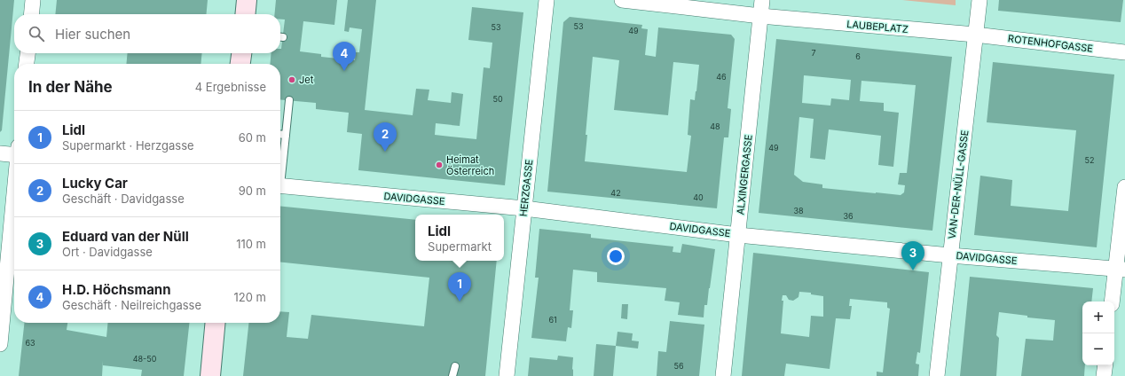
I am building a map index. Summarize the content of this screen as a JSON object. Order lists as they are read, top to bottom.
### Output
{
  "streets": {
    "street": [
      "LAUBEPLATZ",
      "ROTENHOFGASSE",
      "ALXINGERGASSE",
      "VAN-DER-NÜLL-GASSE",
      "HERZGASSE",
      "DAVIDGASSE"
    ]
  },
  "crossings": [
    ["LAUBEPLATZ", "ROTENHOFGASSE"],
    ["LAUBEPLATZ", "ALXINGERGASSE"],
    ["LAUBEPLATZ", "VAN-DER-NÜLL-GASSE"],
    ["ROTENHOFGASSE", "VAN-DER-NÜLL-GASSE"],
    ["ALXINGERGASSE", "DAVIDGASSE"],
    ["VAN-DER-NÜLL-GASSE", "DAVIDGASSE"],
    ["HERZGASSE", "DAVIDGASSE"]
  ],
  "places": ["Jet", "Heimat Österreich"],
  "house_numbers": [
    "53",
    "53",
    "49",
    "7",
    "6",
    "46",
    "50",
    "48",
    "49",
    "52",
    "42",
    "40",
    "38",
    "36",
    "61",
    "63",
    "48-50",
    "56"
  ],
  "page": {
    "search": "Hier suchen",
    "pins": [
      "4",
      "2",
      "3",
      "1"
    ],
    "heading": ["In der Nähe", "4 Ergebnisse"],
    "list": [
      {
        "mark": "1",
        "name": "Lidl",
        "note": "Supermarkt · Herzgasse",
        "value": "60 m"
      },
      {
        "mark": "2",
        "name": "Lucky Car",
        "note": "Geschäft · Davidgasse",
        "value": "90 m"
      },
      {
        "mark": "3",
        "name": "Eduard van der Nüll",
        "note": "Ort · Davidgasse",
        "value": "110 m"
      },
      {
        "mark": "4",
        "name": "H.D. Höchsmann",
        "note": "Geschäft · Neilreichgasse",
        "value": "120 m"
      }
    ],
    "popup": ["Lidl", "Supermarkt"],
    "map_buttons": ["+", "−"]
  }
}
